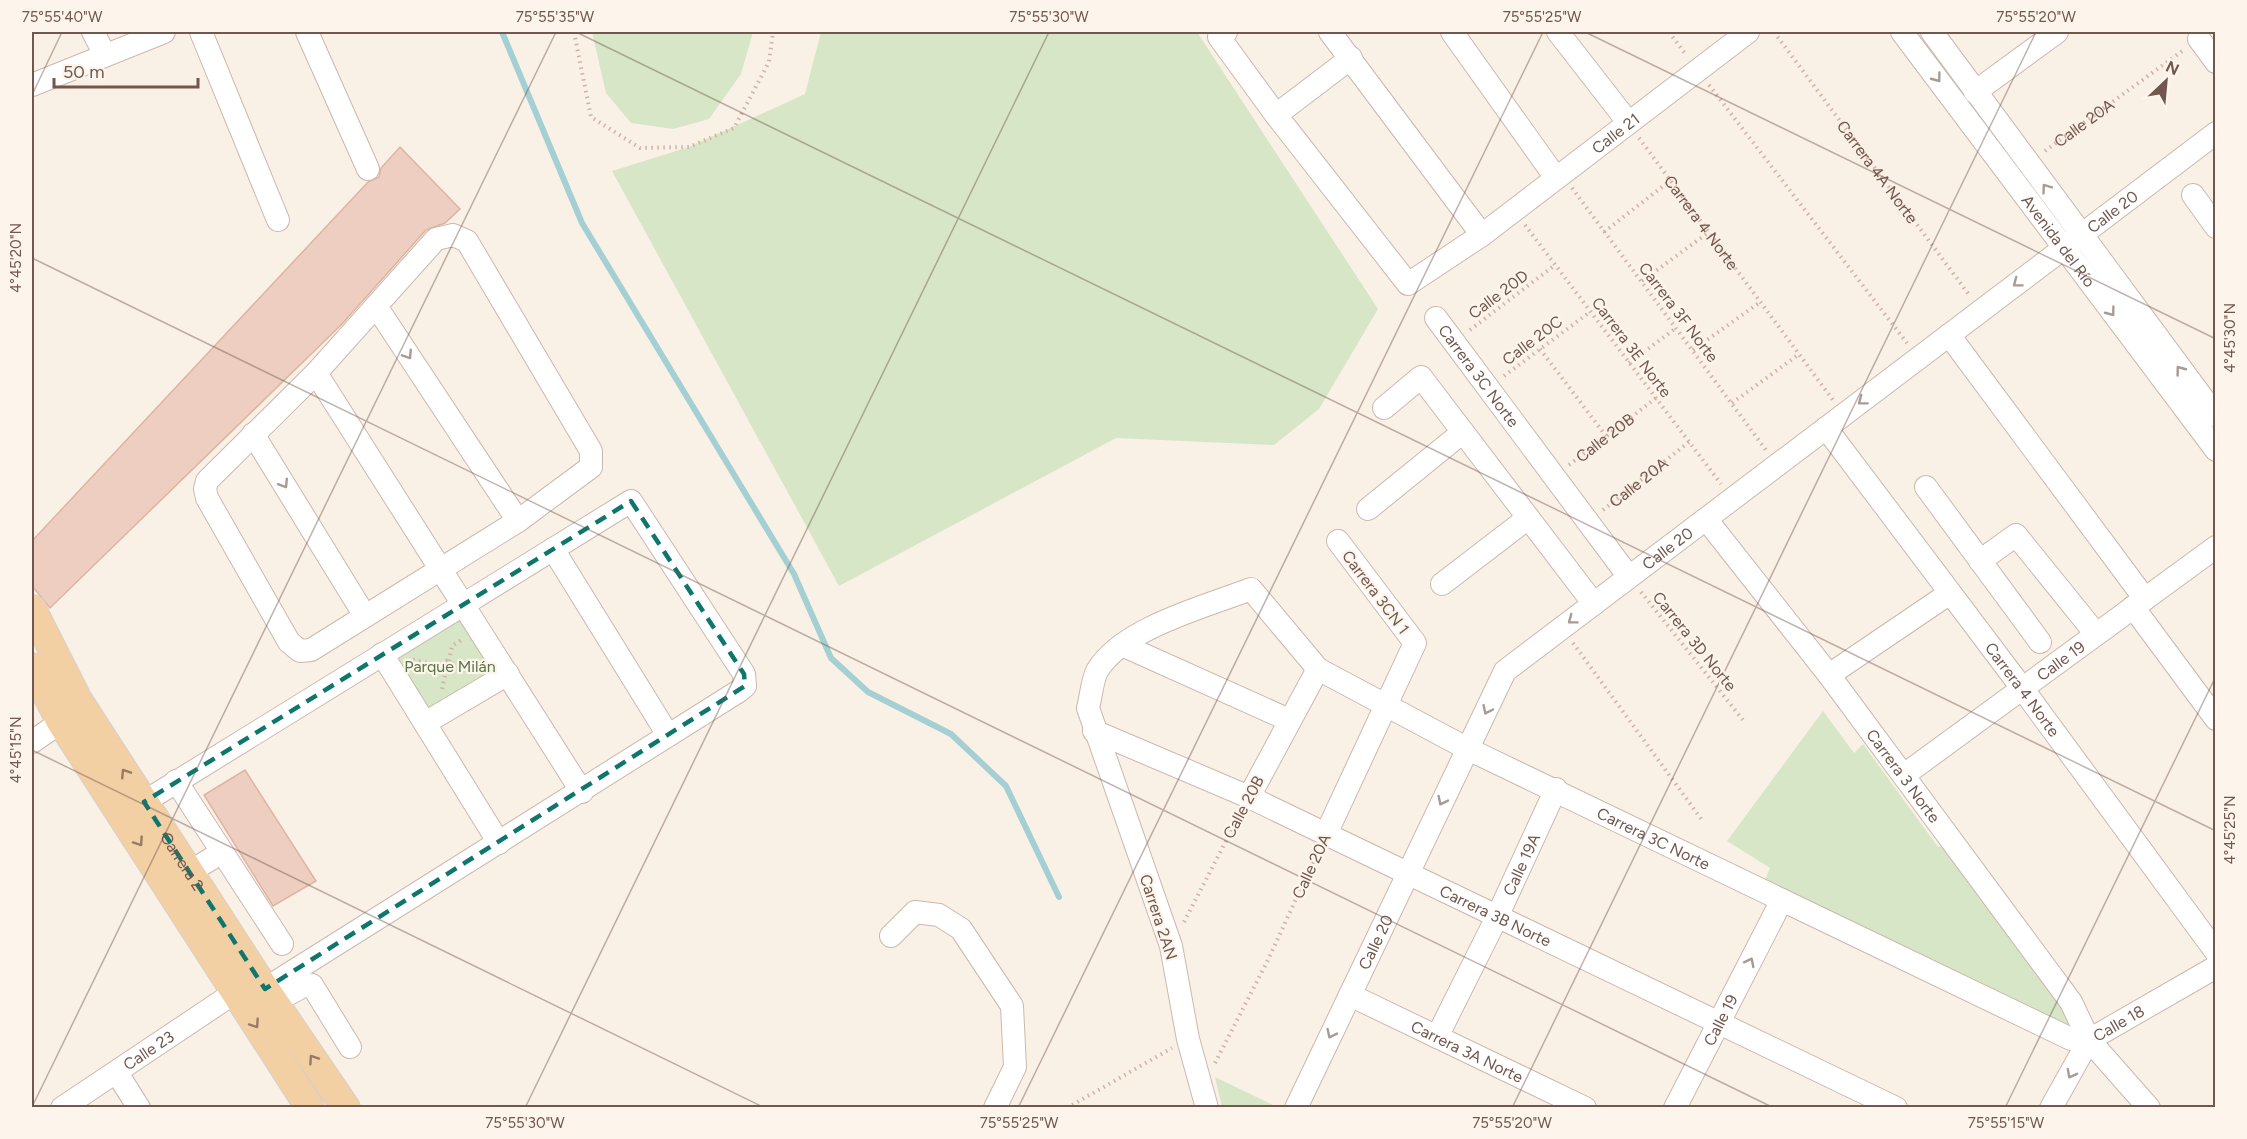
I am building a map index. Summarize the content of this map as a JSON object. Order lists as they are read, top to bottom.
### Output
{
  "streets": {
    "main road": ["Carrera 2"],
    "street": [
      "Calle 20A",
      "Calle 21",
      "Calle 20",
      "Carrera 4 Norte",
      "Avenida del Río",
      "Carrera 3C Norte",
      "Calle 20B",
      "Carrera 3CN 1",
      "Calle 19",
      "Carrera 3 Norte",
      "Calle 19A",
      "Carrera 3B Norte",
      "Carrera 2AN",
      "Calle 18",
      "Calle 23",
      "Carrera 3A Norte"
    ],
    "path": [
      "Carrera 4A Norte",
      "Calle 20D",
      "Carrera 3F Norte",
      "Calle 20C",
      "Carrera 3E Norte",
      "Carrera 3D Norte"
    ]
  },
  "crossings": [
    ["Calle 20A", "Avenida del Río"],
    ["Calle 20A", "Carrera 3E Norte"],
    ["Calle 20A", "Carrera 3C Norte"],
    ["Calle 20A", "Carrera 3CN 1"],
    ["Calle 20A", "Carrera 3B Norte"],
    ["Calle 20A", "Carrera 2AN"],
    ["Calle 21", "Carrera 4 Norte"],
    ["Calle 21", "Carrera 3F Norte"],
    ["Calle 21", "Carrera 3E Norte"],
    ["Carrera 4A Norte", "Calle 20"],
    ["Calle 20", "Carrera 4 Norte"],
    ["Calle 20", "Avenida del Río"],
    ["Calle 20", "Carrera 3F Norte"],
    ["Calle 20", "Carrera 3E Norte"],
    ["Calle 20", "Carrera 3C Norte"],
    ["Calle 20", "Carrera 3D Norte"],
    ["Calle 20", "Carrera 3 Norte"],
    ["Calle 20", "Carrera 3B Norte"],
    ["Calle 20", "Carrera 3A Norte"],
    ["Carrera 4 Norte", "Calle 19"],
    ["Calle 20D", "Carrera 3E Norte"],
    ["Calle 20D", "Carrera 3C Norte"],
    ["Calle 20C", "Carrera 3E Norte"],
    ["Calle 20C", "Carrera 3C Norte"],
    ["Carrera 3E Norte", "Calle 20B"],
    ["Carrera 3C Norte", "Calle 20B"],
    ["Carrera 3C Norte", "Carrera 3D Norte"],
    ["Carrera 3C Norte", "Calle 19"],
    ["Carrera 3C Norte", "Carrera 3 Norte"],
    ["Carrera 3C Norte", "Calle 19A"],
    ["Carrera 3C Norte", "Carrera 2AN"],
    ["Carrera 3C Norte", "Calle 18"],
    ["Calle 20B", "Carrera 3B Norte"],
    ["Calle 20B", "Carrera 2AN"],
    ["Calle 19", "Carrera 3 Norte"],
    ["Calle 19", "Carrera 3B Norte"],
    ["Carrera 3 Norte", "Calle 18"],
    ["Carrera 2", "Calle 23"],
    ["Calle 19A", "Carrera 3B Norte"],
    ["Calle 19A", "Carrera 3A Norte"],
    ["Carrera 3B Norte", "Carrera 2AN"]
  ],
  "one_way": ["Calle 20"],
  "parks": ["Parque Milán"],
  "scale_bar": "50 m",
  "north": "top right",
  "coordinates": [
    "75°55'40\"W",
    "75°55'35\"W",
    "75°55'30\"W",
    "75°55'25\"W",
    "75°55'20\"W",
    "4°45'20\"N",
    "4°45'30\"N",
    "4°45'15\"N",
    "4°45'25\"N",
    "75°55'15\"W"
  ]
}
